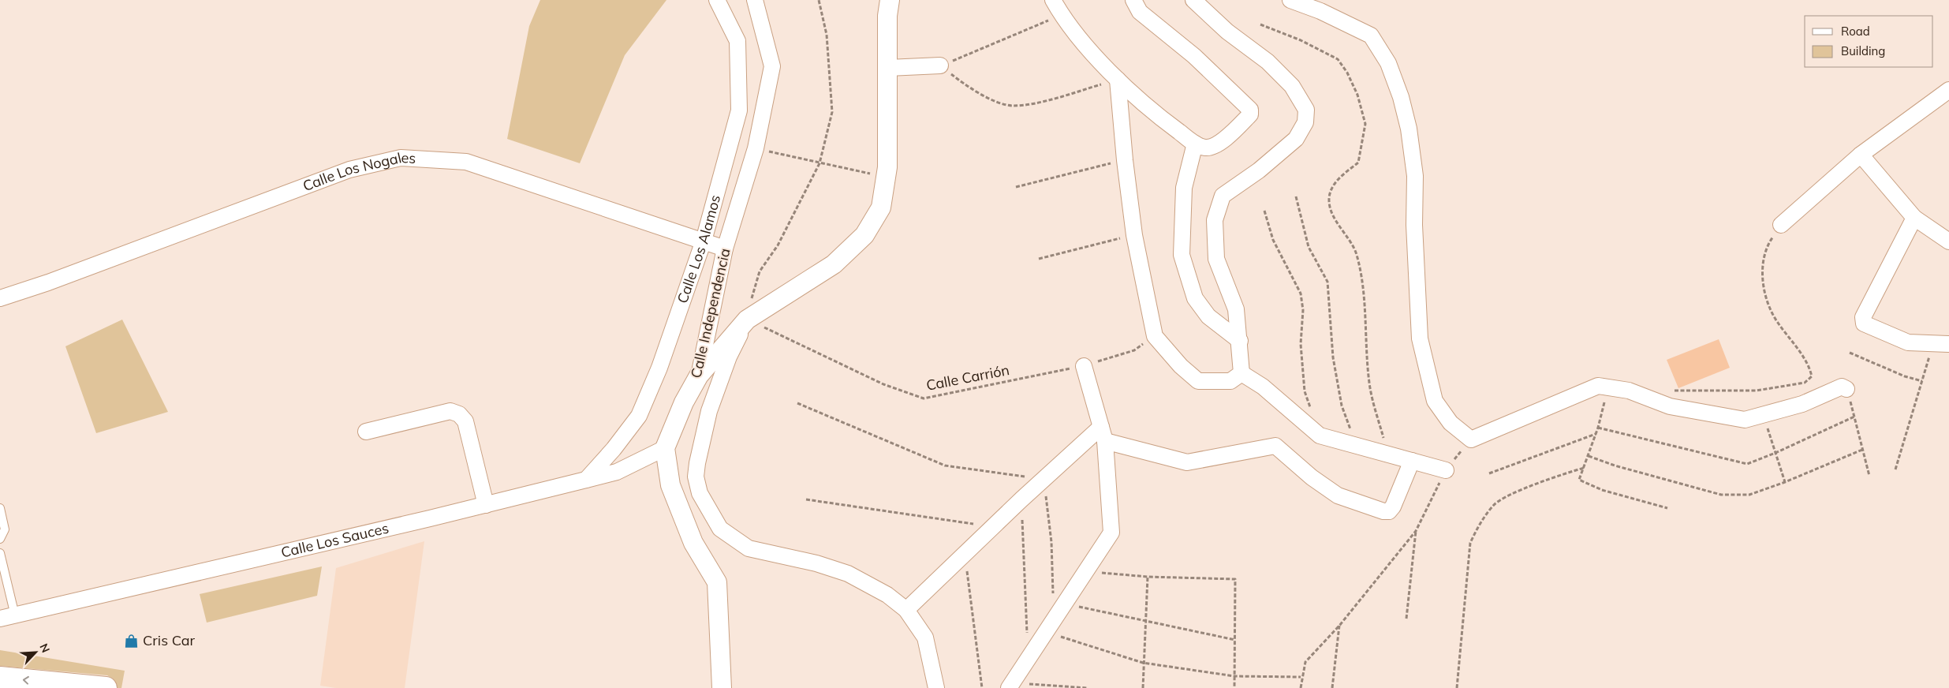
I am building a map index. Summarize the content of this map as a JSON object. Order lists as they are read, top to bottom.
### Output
{
  "streets": {
    "street": [
      "Calle Los Nogales",
      "Calle Los Alamos",
      "Calle Independencia",
      "Calle Los Sauces"
    ],
    "path": ["Calle Carrión"]
  },
  "crossings": [
    ["Calle Los Nogales", "Calle Los Alamos"],
    ["Calle Los Nogales", "Calle Independencia"],
    ["Calle Los Alamos", "Calle Los Sauces"],
    ["Calle Independencia", "Calle Los Sauces"]
  ],
  "places": {
    "shop": ["Cris Car"]
  },
  "legend": ["Road", "Building"],
  "north": "top right"
}
